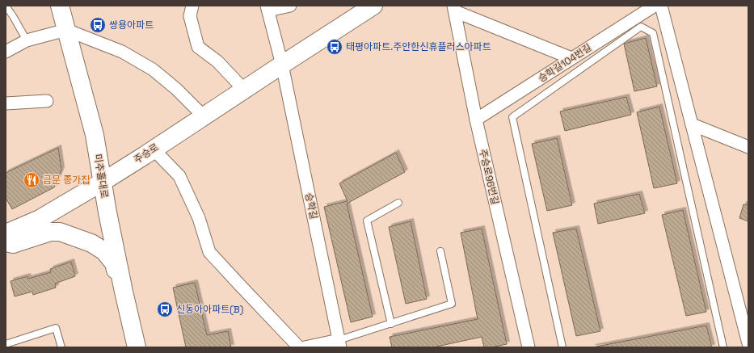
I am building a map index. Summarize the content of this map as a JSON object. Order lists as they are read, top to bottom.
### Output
{
  "streets": {
    "street": [
      "승학길104번길",
      "주승로",
      "미추홀대로",
      "주승로96번길",
      "승학길"
    ]
  },
  "crossings": [
    ["승학길104번길", "주승로96번길"],
    ["주승로", "미추홀대로"],
    ["주승로", "승학길"]
  ],
  "places": {
    "bus stop": ["쌍용아파트", "태평아파트.주안한신휴플러스아파트", "신동아아파트(B)"],
    "restaurant": ["금문 종가집"]
  }
}
